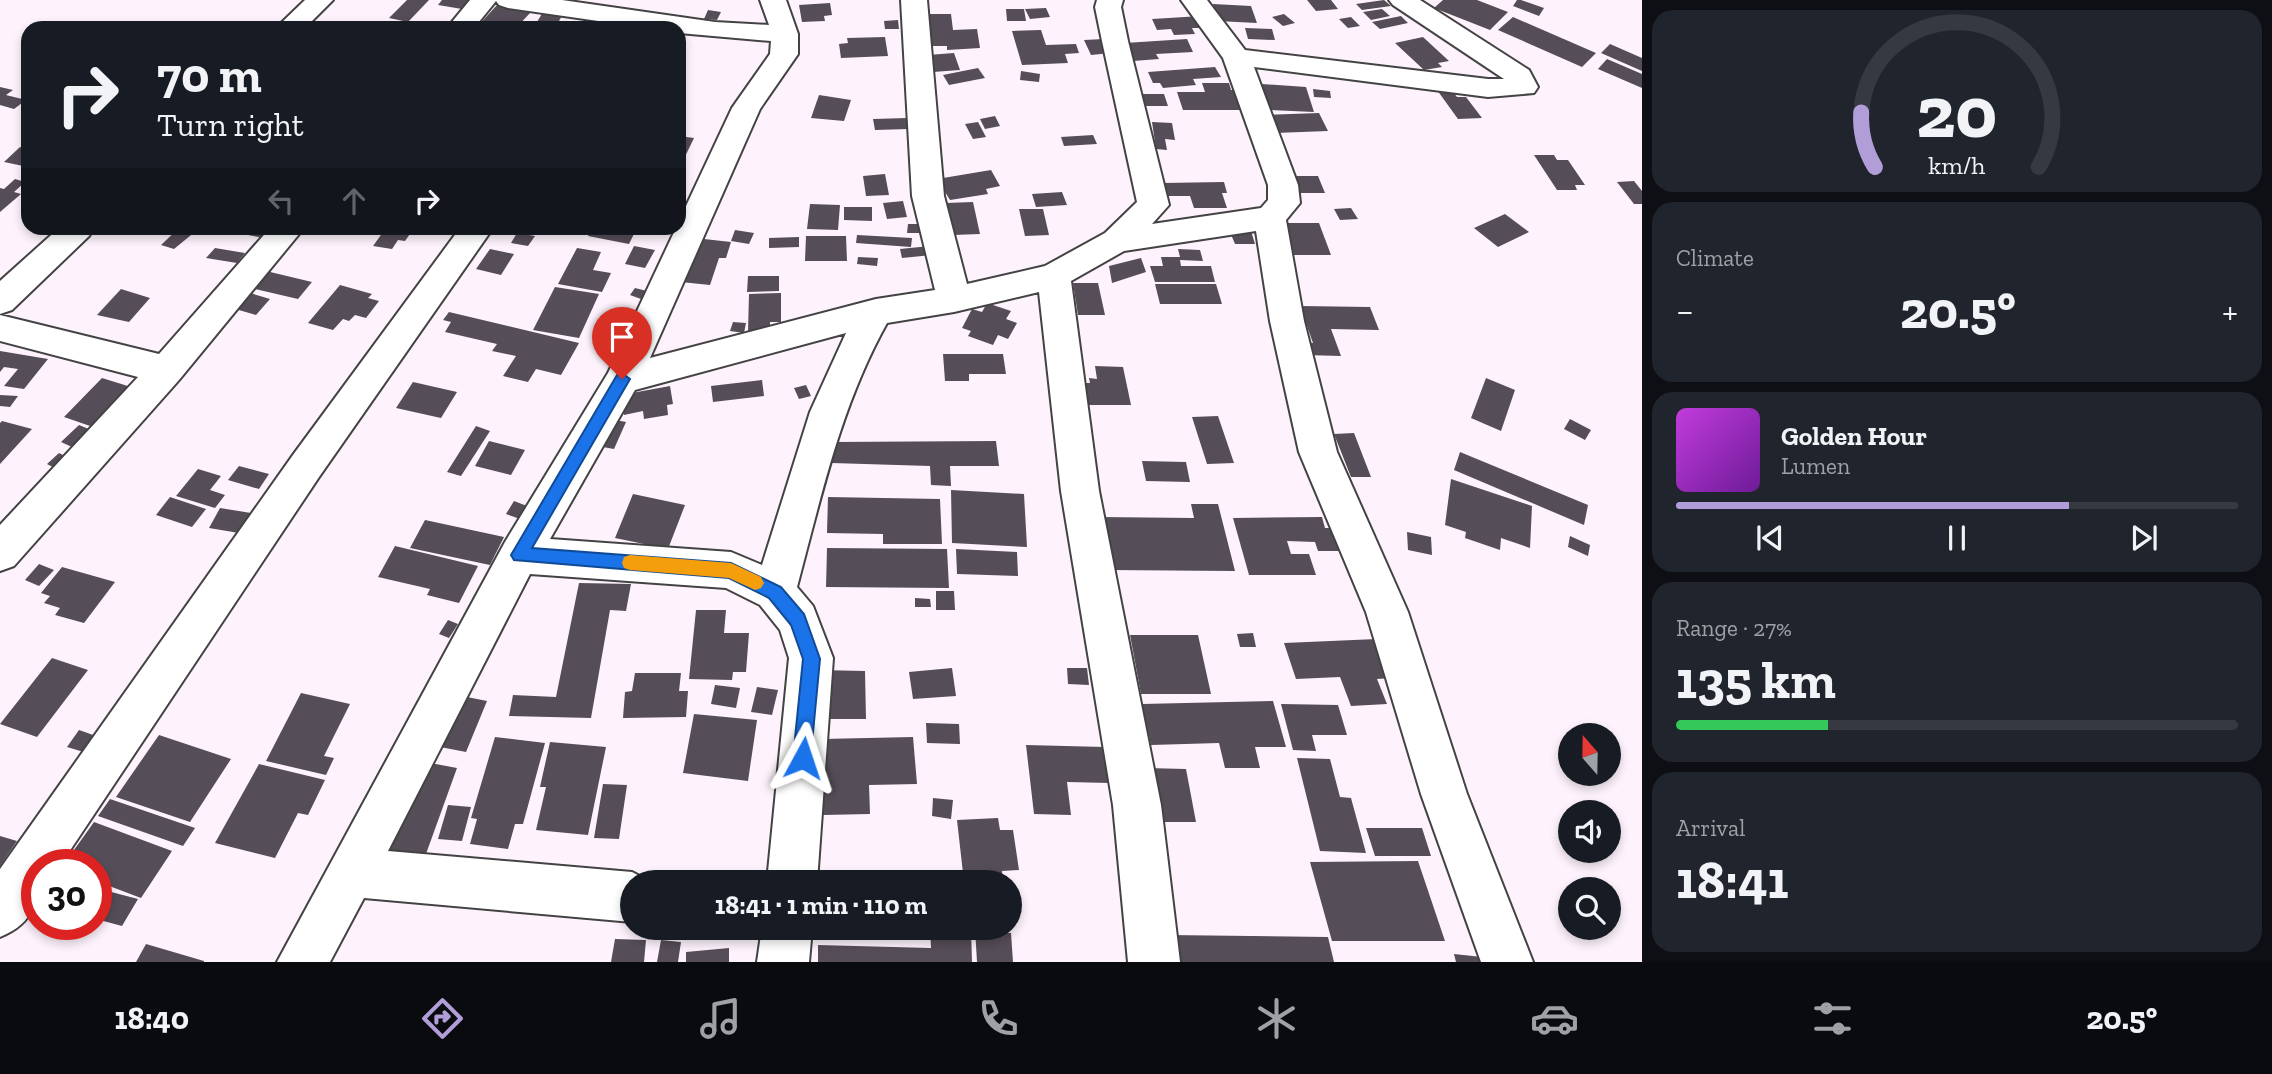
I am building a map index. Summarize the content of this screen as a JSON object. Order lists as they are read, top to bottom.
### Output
{
  "north": "top",
  "page": {
    "turn": ["70 m", "Turn right"],
    "tile": [
      "Climate",
      ["Range · 27%", "135 km"],
      ["Arrival", "18:41"]
    ],
    "heat": ["−", "20.5°", "+"],
    "song": ["Golden Hour", "Lumen"],
    "limit": "30",
    "trip": "18:41 · 1 min · 110 m",
    "tabs": ["18:40", "20.5°"],
    "gauge": ["20", "km/h"]
  }
}
